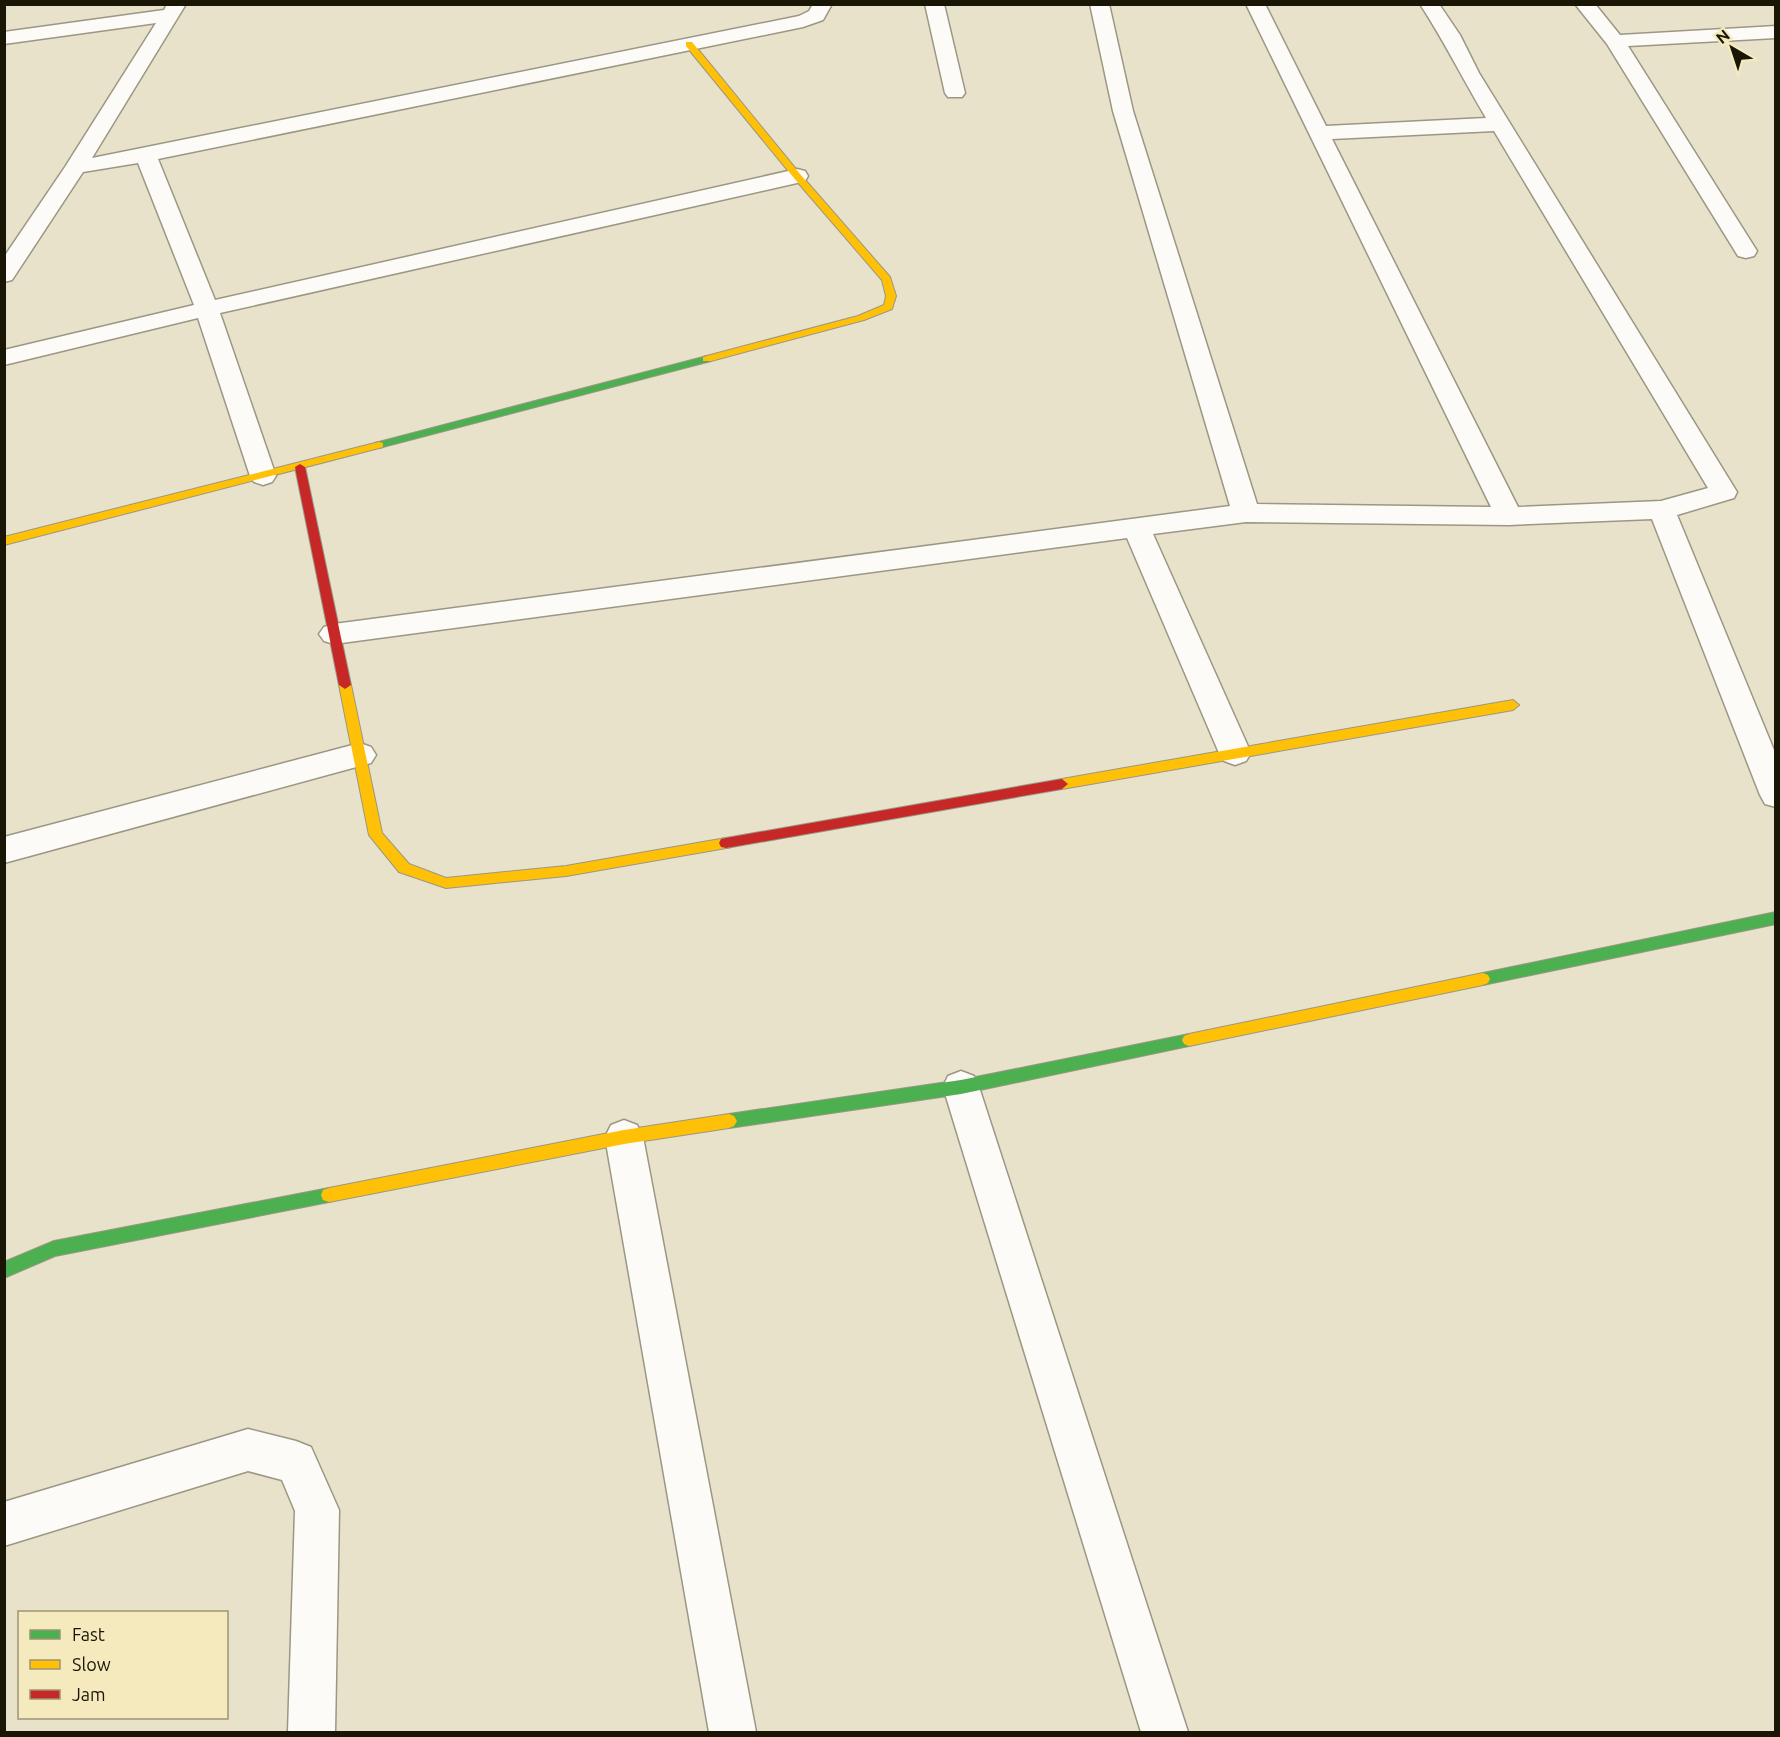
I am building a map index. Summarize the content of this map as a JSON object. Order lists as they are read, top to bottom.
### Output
{
  "legend": ["Fast", "Slow", "Jam"],
  "north": "top left"
}
